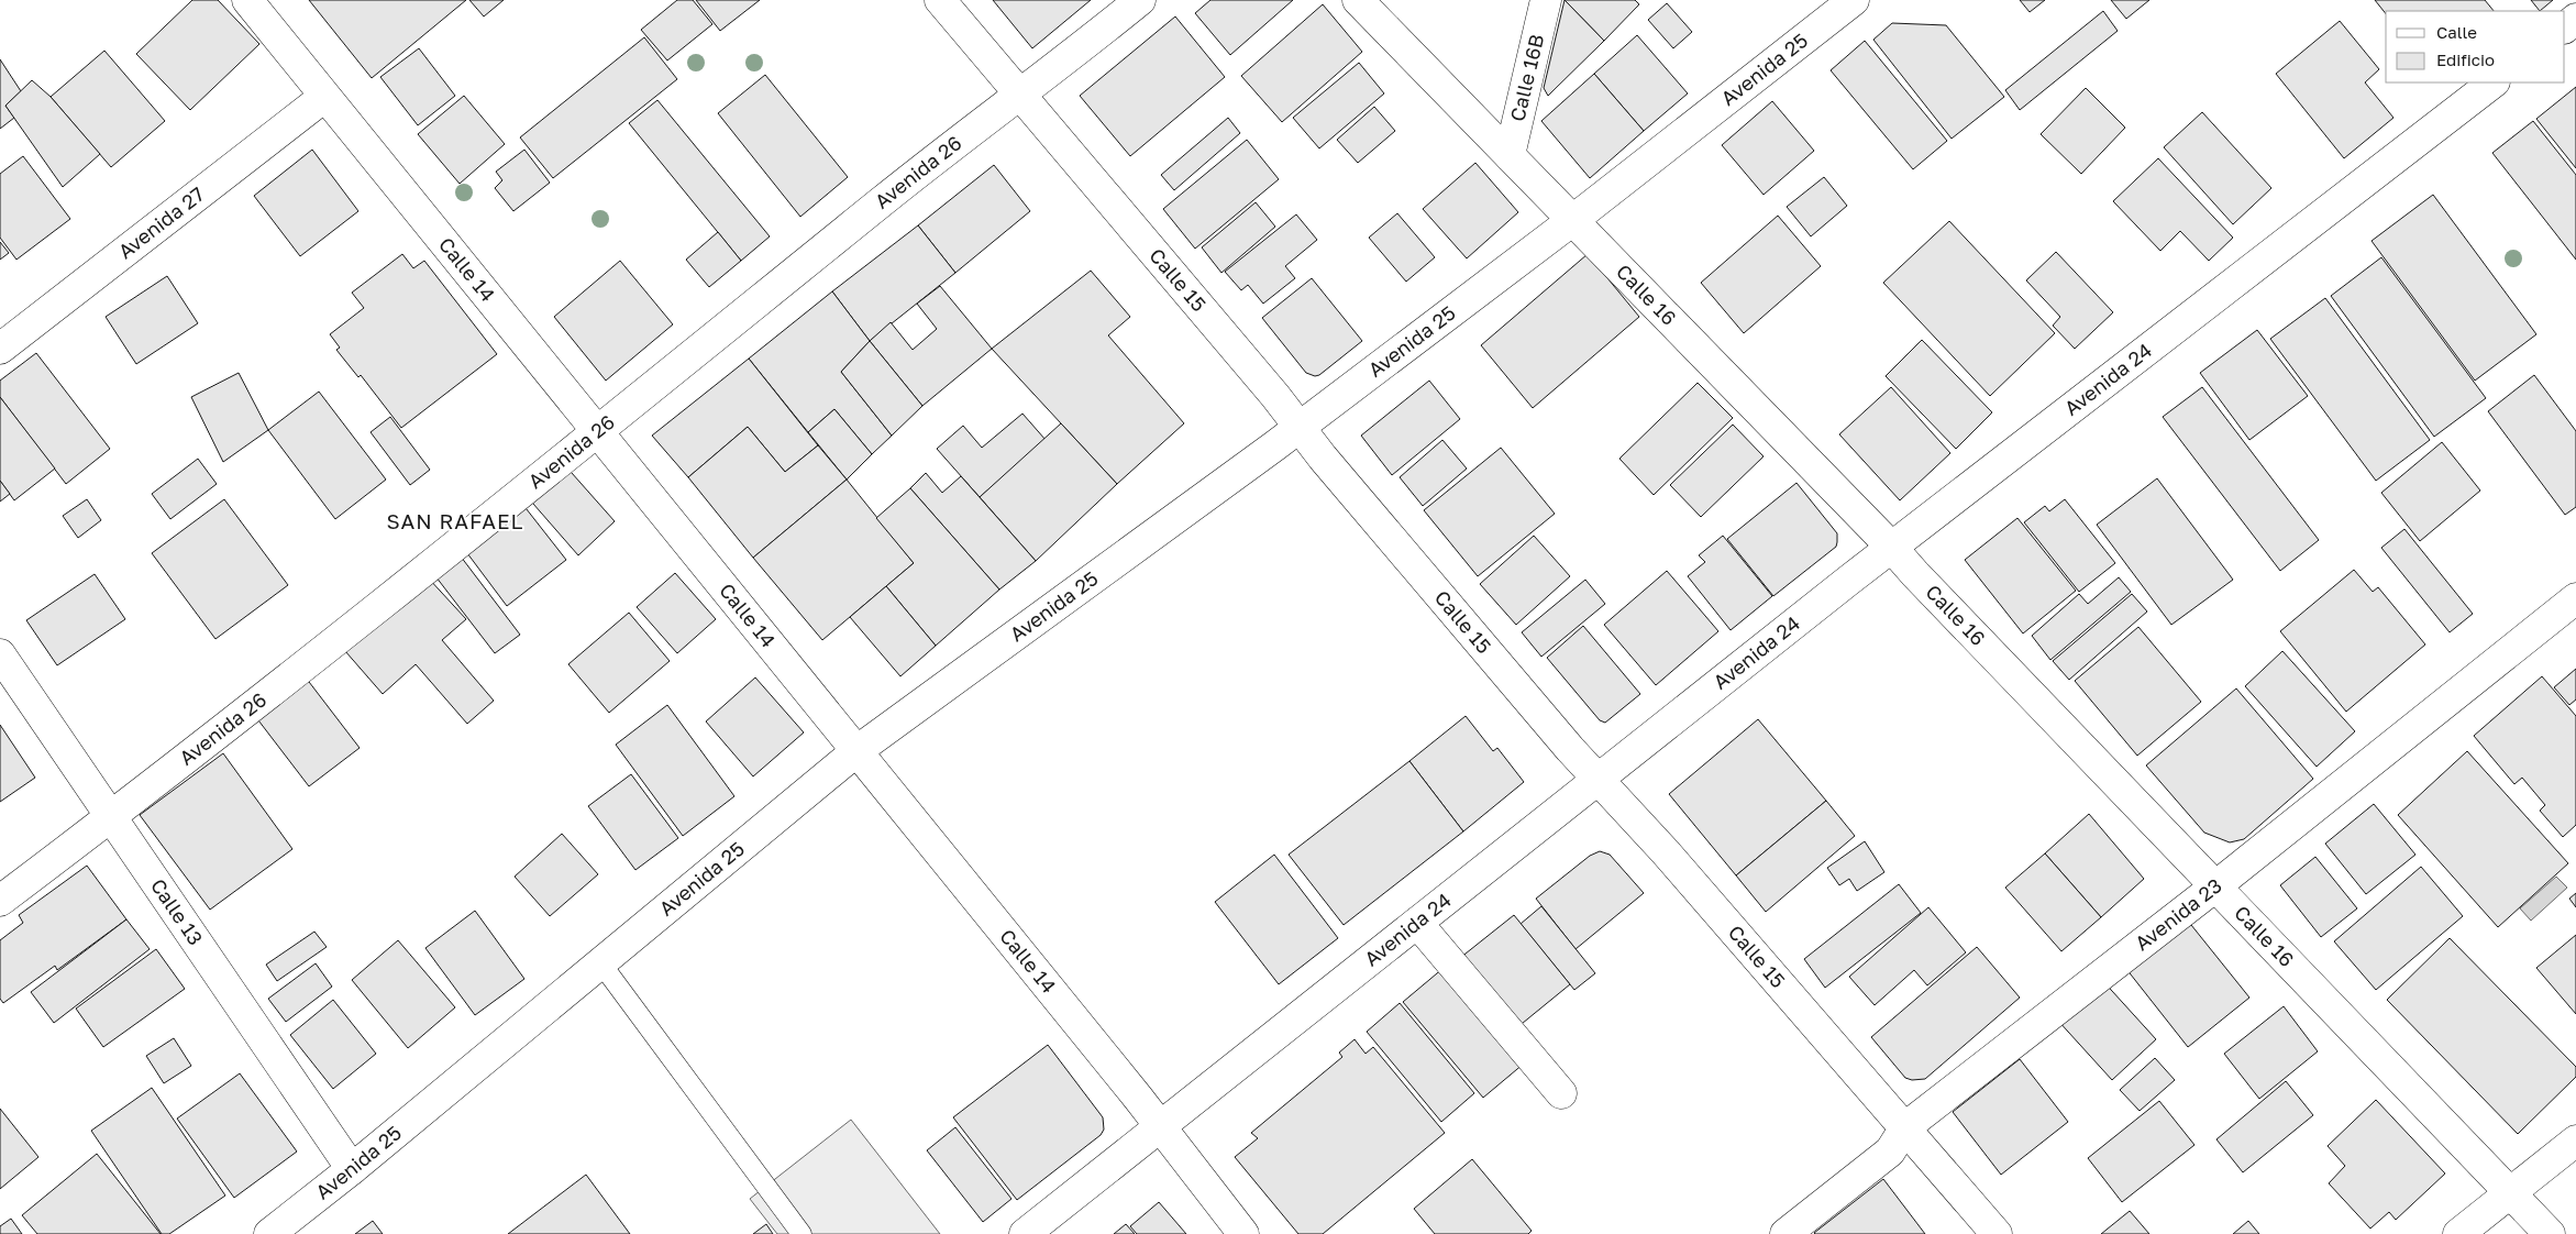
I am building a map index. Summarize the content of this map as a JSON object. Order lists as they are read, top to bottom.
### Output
{
  "streets": {
    "street": [
      "Avenida 25",
      "Calle 16B",
      "Avenida 26",
      "Avenida 27",
      "Calle 14",
      "Calle 15",
      "Calle 16",
      "Avenida 24",
      "Calle 13",
      "Avenida 23"
    ]
  },
  "crossings": [
    ["Avenida 25", "Calle 14"],
    ["Avenida 25", "Calle 15"],
    ["Avenida 25", "Calle 16"],
    ["Avenida 25", "Calle 13"],
    ["Calle 16B", "Calle 16"],
    ["Avenida 26", "Calle 14"],
    ["Avenida 26", "Calle 15"],
    ["Avenida 26", "Calle 13"],
    ["Avenida 27", "Calle 14"],
    ["Calle 14", "Avenida 24"],
    ["Calle 15", "Avenida 24"],
    ["Calle 15", "Avenida 23"],
    ["Calle 16", "Avenida 24"],
    ["Calle 16", "Avenida 23"]
  ],
  "districts": ["SAN RAFAEL"],
  "legend": ["Calle", "Edificio"]
}
